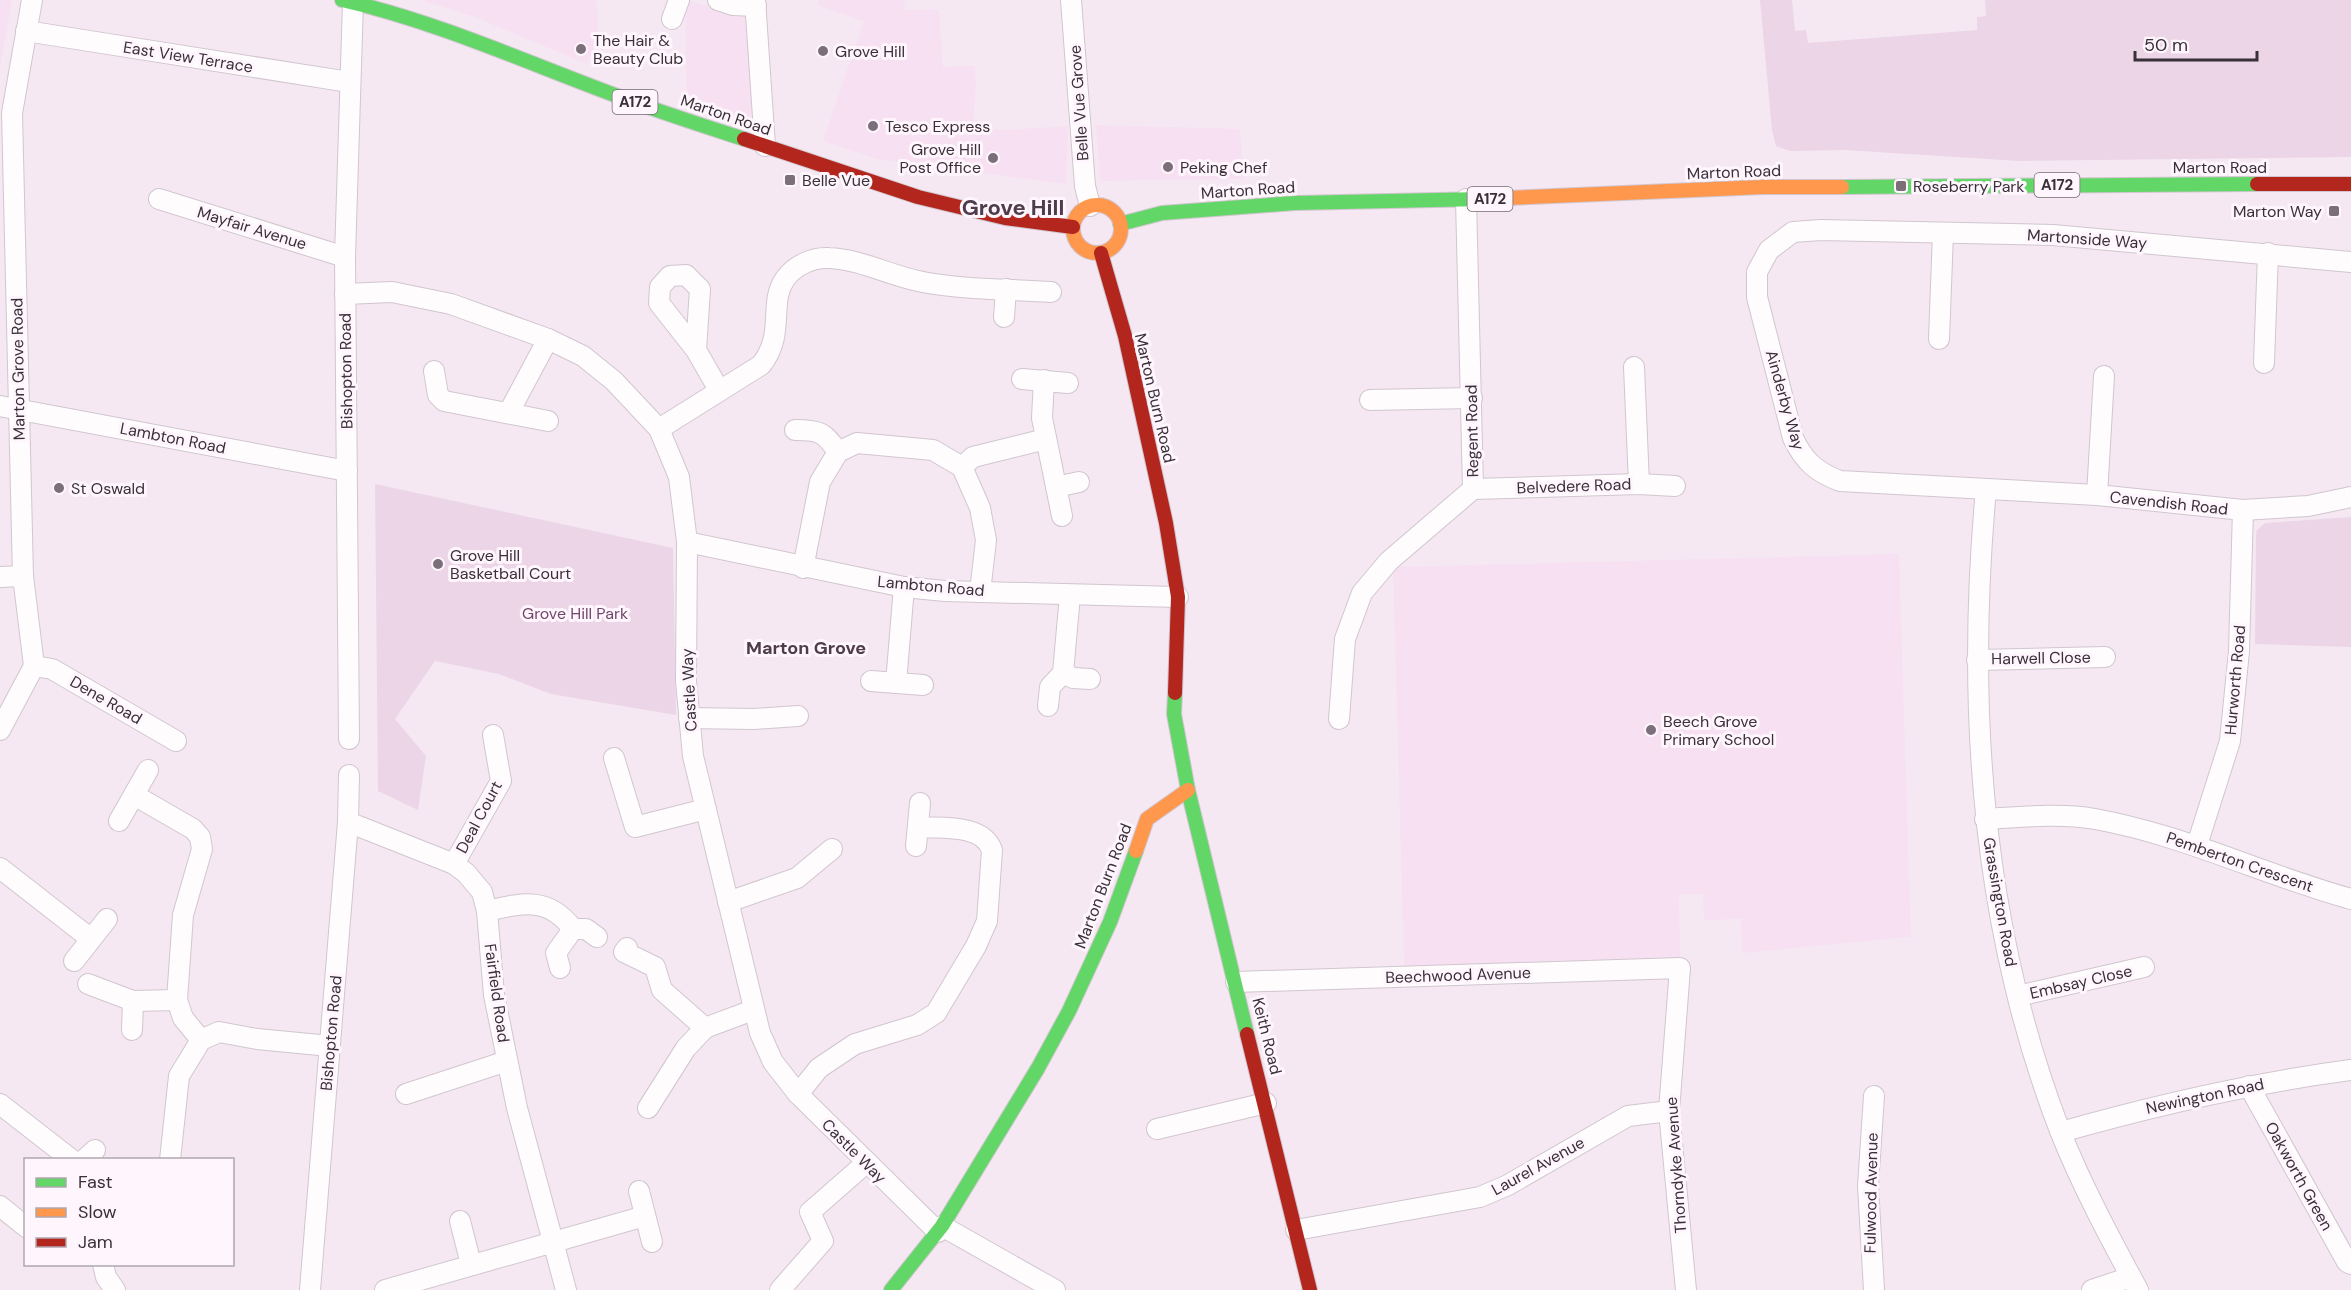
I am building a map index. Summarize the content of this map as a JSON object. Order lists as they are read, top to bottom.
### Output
{
  "streets": {
    "main road": [
      "A172",
      "Marton Road",
      "Marton Burn Road",
      "Keith Road"
    ],
    "street": [
      "East View Terrace",
      "Belle Vue Grove",
      "Mayfair Avenue",
      "Martonside Way",
      "Marton Grove Road",
      "Bishopton Road",
      "Ainderby Way",
      "Regent Road",
      "Lambton Road",
      "Belvedere Road",
      "Cavendish Road",
      "Harwell Close",
      "Hurworth Road",
      "Castle Way",
      "Dene Road",
      "Deal Court",
      "Pemberton Crescent",
      "Grassington Road",
      "Beechwood Avenue",
      "Embsay Close",
      "Fairfield Road",
      "Newington Road",
      "Thorndyke Avenue",
      "Laurel Avenue",
      "Oakworth Green",
      "Fulwood Avenue"
    ]
  },
  "crossings": [
    ["East View Terrace", "Marton Grove Road"],
    ["East View Terrace", "Bishopton Road"],
    ["Belle Vue Grove", "Marton Road"],
    ["Belle Vue Grove", "Marton Burn Road"],
    ["Marton Road", "Bishopton Road"],
    ["Marton Road", "Marton Burn Road"],
    ["Marton Road", "Regent Road"],
    ["Mayfair Avenue", "Bishopton Road"],
    ["Martonside Way", "Ainderby Way"],
    ["Marton Grove Road", "Lambton Road"],
    ["Marton Grove Road", "Dene Road"],
    ["Bishopton Road", "Lambton Road"],
    ["Bishopton Road", "Castle Way"],
    ["Bishopton Road", "Fairfield Road"],
    ["Marton Burn Road", "Lambton Road"],
    ["Marton Burn Road", "Castle Way"],
    ["Marton Burn Road", "Keith Road"],
    ["Ainderby Way", "Cavendish Road"],
    ["Ainderby Way", "Grassington Road"],
    ["Regent Road", "Belvedere Road"],
    ["Lambton Road", "Castle Way"],
    ["Cavendish Road", "Hurworth Road"],
    ["Cavendish Road", "Grassington Road"],
    ["Harwell Close", "Grassington Road"],
    ["Hurworth Road", "Pemberton Crescent"],
    ["Deal Court", "Fairfield Road"],
    ["Pemberton Crescent", "Grassington Road"],
    ["Grassington Road", "Embsay Close"],
    ["Grassington Road", "Newington Road"],
    ["Beechwood Avenue", "Keith Road"],
    ["Beechwood Avenue", "Thorndyke Avenue"],
    ["Keith Road", "Laurel Avenue"],
    ["Newington Road", "Oakworth Green"],
    ["Thorndyke Avenue", "Laurel Avenue"]
  ],
  "districts": ["Grove Hill", "Marton Grove"],
  "parks": ["Grove Hill Park"],
  "places": {
    "other": [
      "The Hair & Beauty Club",
      "Grove Hill",
      "Tesco Express",
      "Grove Hill Post Office",
      "Peking Chef",
      "St Oswald",
      "Grove Hill Basketball Court",
      "Beech Grove Primary School"
    ],
    "transit": ["Belle Vue", "Roseberry Park", "Marton Way"]
  },
  "legend": ["Fast", "Slow", "Jam"],
  "scale_bar": "50 m"
}
